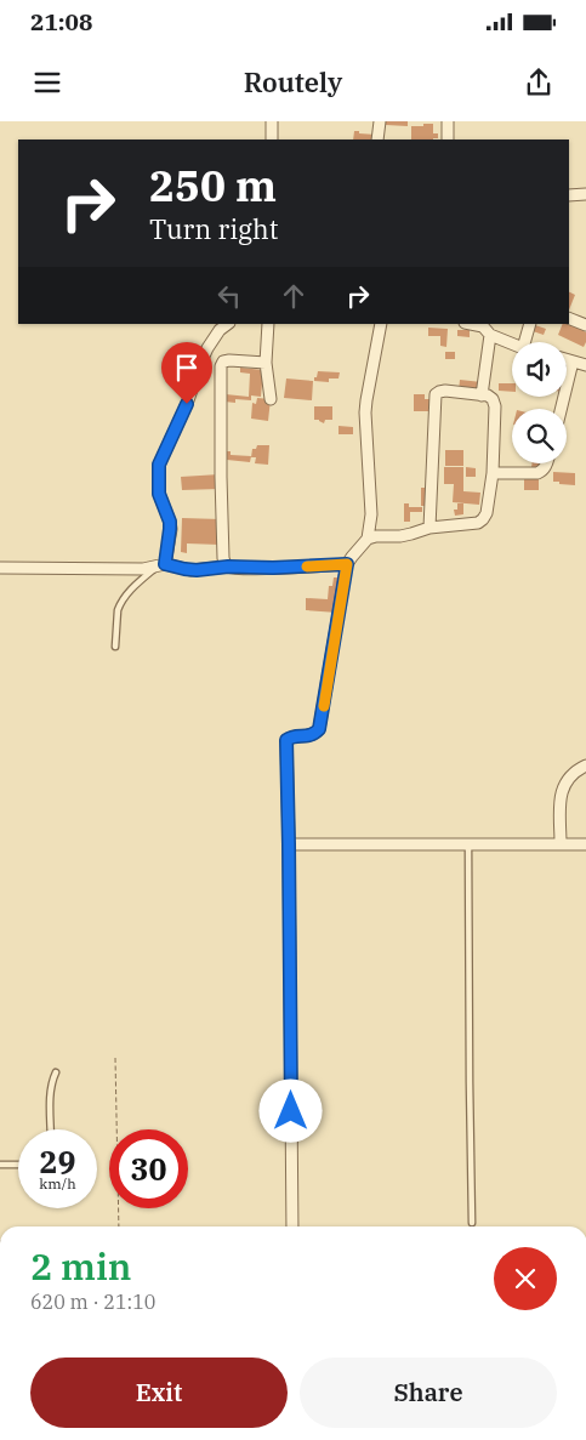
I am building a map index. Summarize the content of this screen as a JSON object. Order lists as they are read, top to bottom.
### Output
{
  "page": {
    "status": "21:08",
    "header": "Routely",
    "turn": ["250 m", "Turn right"],
    "speed": "29 km/h",
    "limit": "30",
    "heading": ["2 min", "620 m · 21:10"],
    "buttons": ["Exit", "Share"]
  }
}
